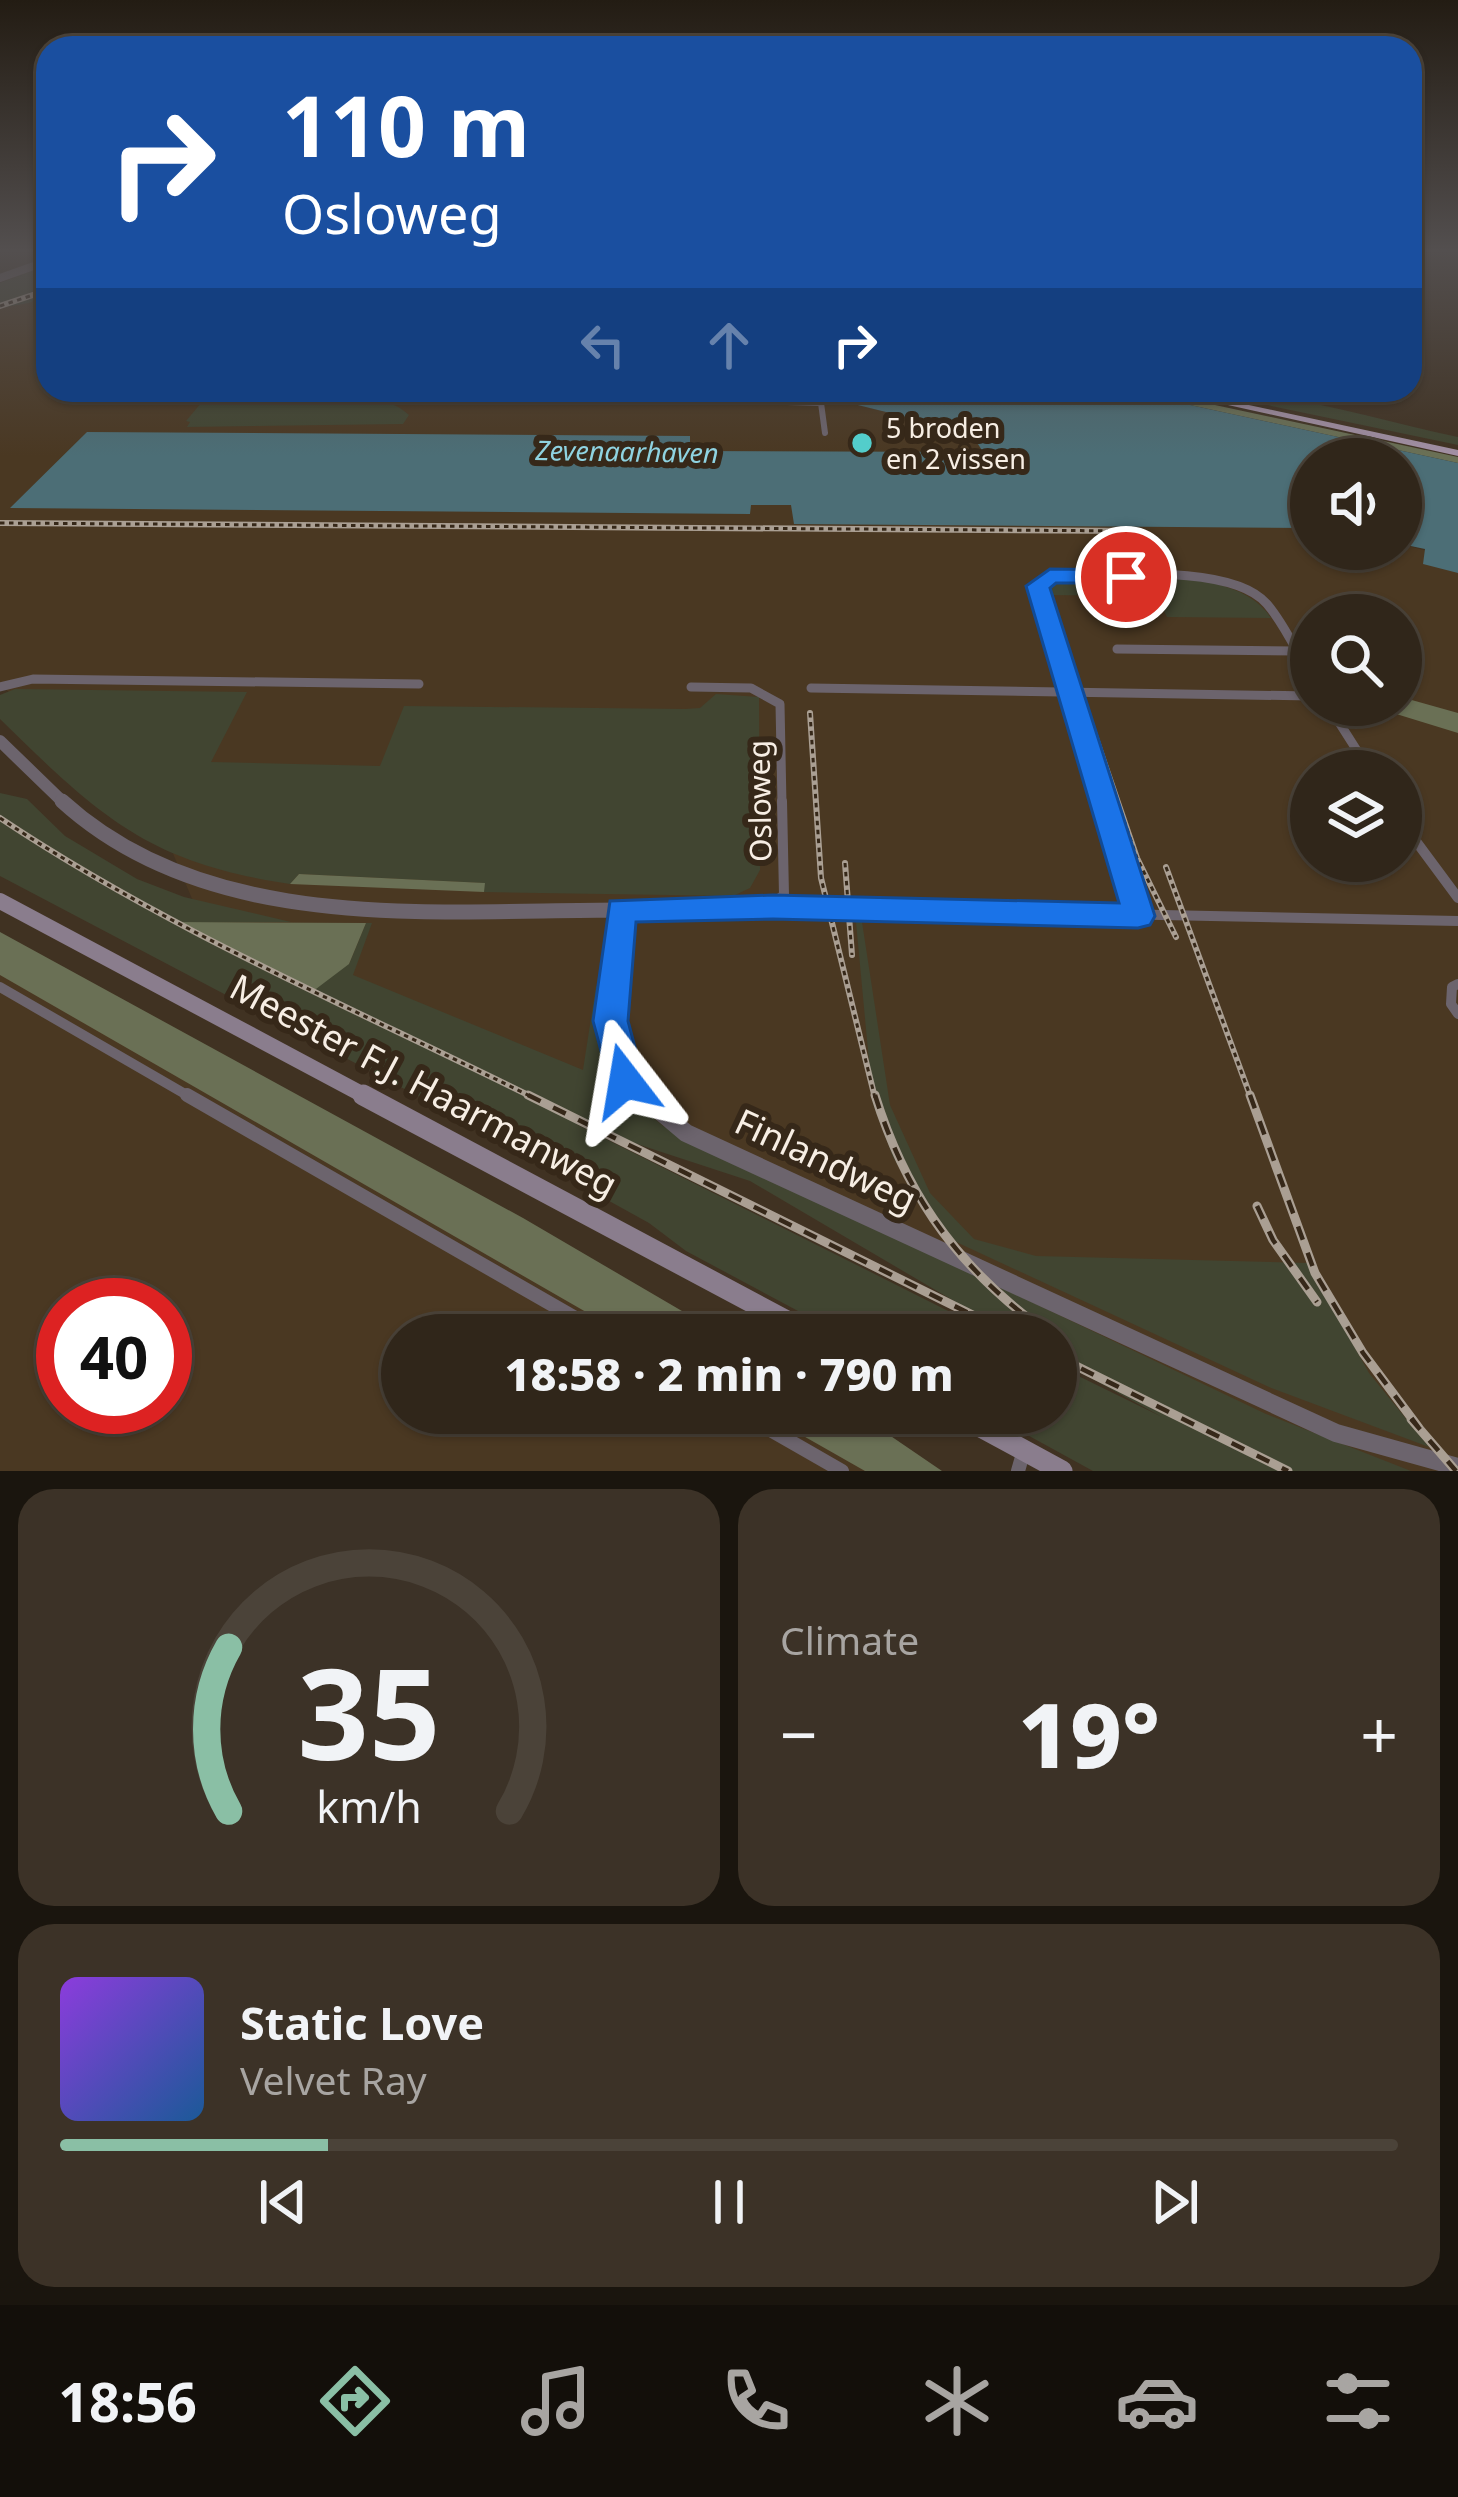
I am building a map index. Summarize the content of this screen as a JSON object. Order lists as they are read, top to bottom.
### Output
{
  "streets": {
    "main road": ["Meester F.J. Haarmanweg"],
    "street": ["Osloweg", "Finlandweg"]
  },
  "water": ["Zevenaarhaven"],
  "places": ["5 broden en 2 vissen"],
  "page": {
    "turn": ["110 m", "Osloweg"],
    "limit": "40",
    "trip": "18:58 · 2 min · 790 m",
    "tile": "Climate",
    "heat": ["−", "19°", "+"],
    "song": ["Static Love", "Velvet Ray"],
    "tabs": "18:56",
    "gauge": ["35", "km/h"]
  }
}
